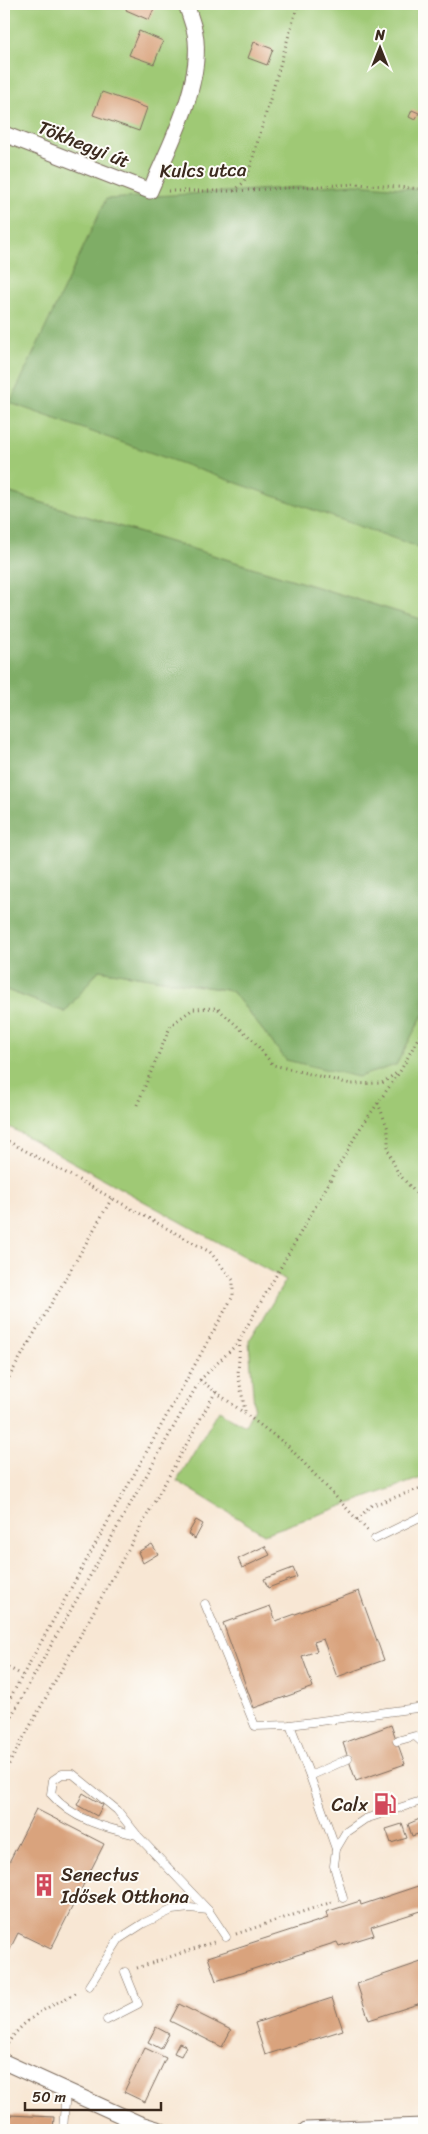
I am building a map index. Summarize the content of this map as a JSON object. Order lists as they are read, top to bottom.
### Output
{
  "streets": {
    "street": ["Tökhegyi út", "Kulcs utca"]
  },
  "crossings": [
    ["Tökhegyi út", "Kulcs utca"]
  ],
  "places": {
    "fuel station": ["Calx"],
    "building": ["Senectus Idősek Otthona"]
  },
  "scale_bar": "50 m",
  "north": "top"
}
